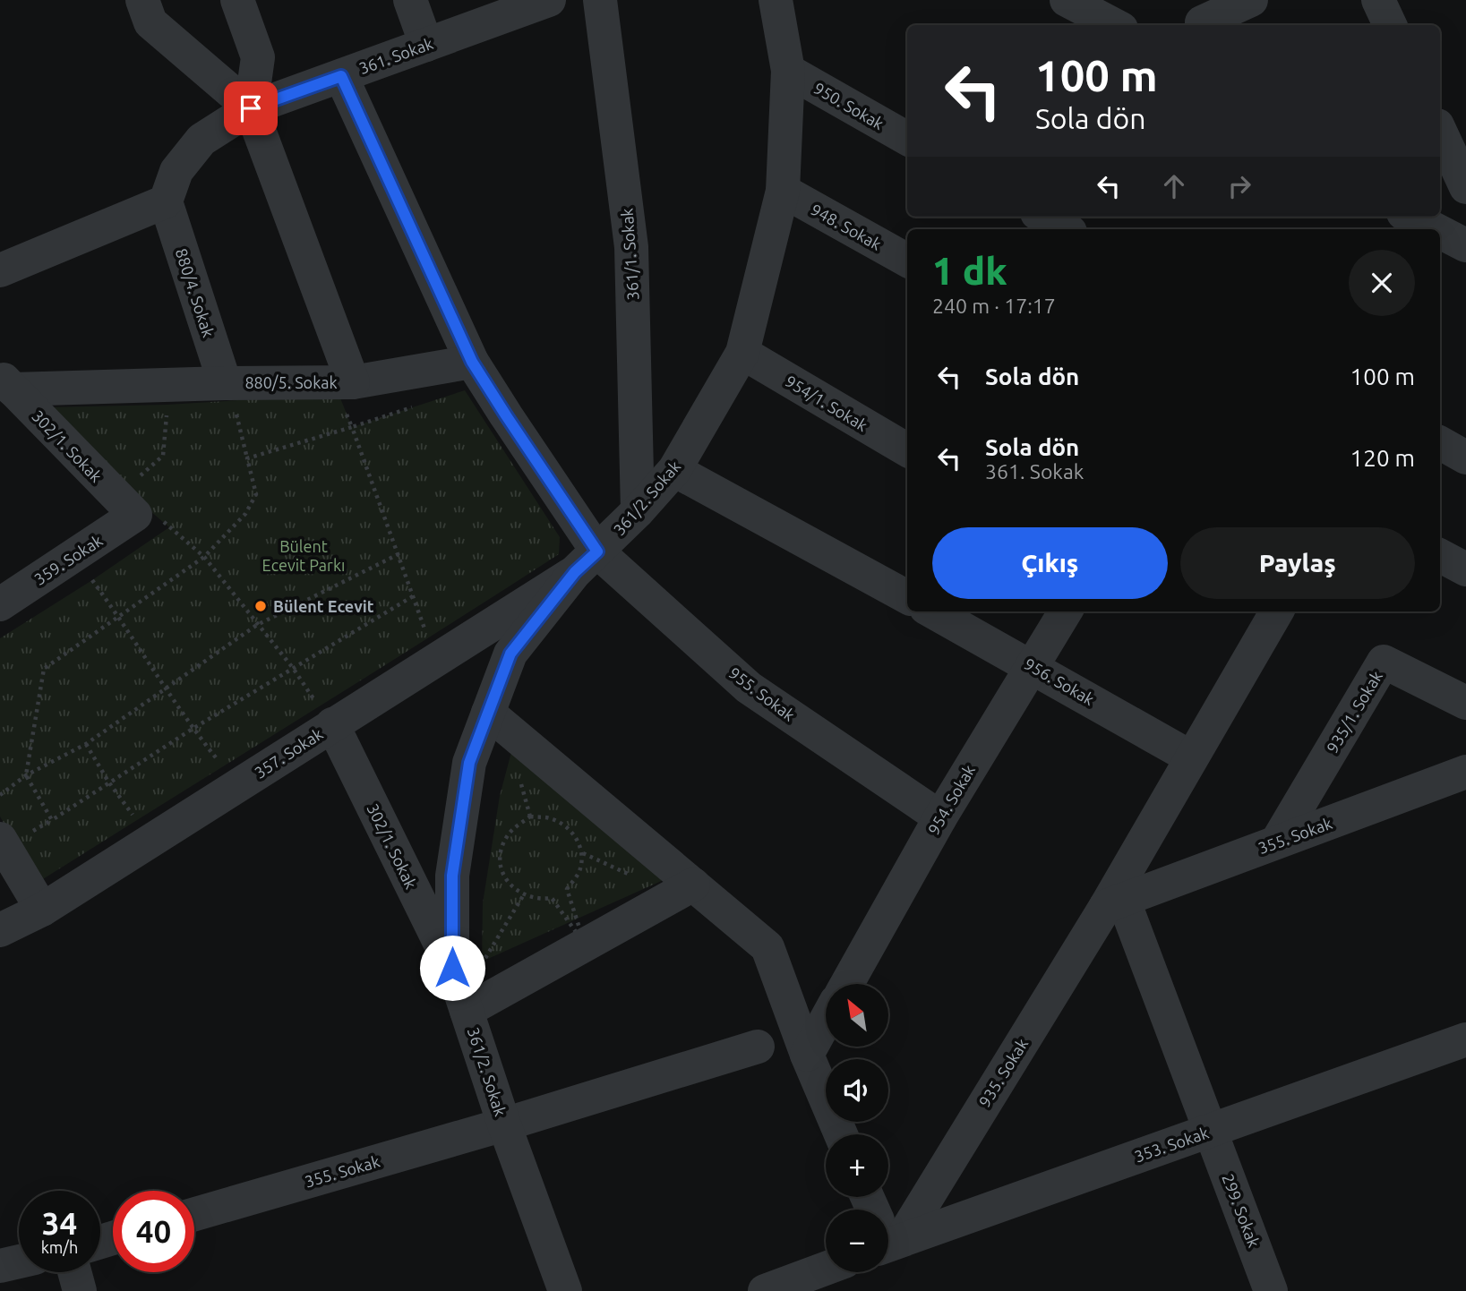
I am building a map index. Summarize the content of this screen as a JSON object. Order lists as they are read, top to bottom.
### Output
{
  "streets": {
    "street": [
      "361. Sokak",
      "950. Sokak",
      "948. Sokak",
      "361/1. Sokak",
      "880/4. Sokak",
      "880/5. Sokak",
      "954/1. Sokak",
      "302/1. Sokak",
      "361/2. Sokak",
      "359. Sokak",
      "956. Sokak",
      "955. Sokak",
      "935/1. Sokak",
      "357. Sokak",
      "954. Sokak",
      "355. Sokak",
      "935. Sokak",
      "353. Sokak",
      "299. Sokak"
    ]
  },
  "crossings": [
    ["361. Sokak", "880/4. Sokak"],
    ["361. Sokak", "880/5. Sokak"],
    ["361. Sokak", "955. Sokak"],
    ["950. Sokak", "361/2. Sokak"],
    ["948. Sokak", "361/2. Sokak"],
    ["361/1. Sokak", "361/2. Sokak"],
    ["880/4. Sokak", "880/5. Sokak"],
    ["880/5. Sokak", "302/1. Sokak"],
    ["954/1. Sokak", "361/2. Sokak"],
    ["302/1. Sokak", "361/2. Sokak"],
    ["302/1. Sokak", "359. Sokak"],
    ["302/1. Sokak", "357. Sokak"],
    ["361/2. Sokak", "955. Sokak"],
    ["361/2. Sokak", "357. Sokak"],
    ["361/2. Sokak", "355. Sokak"],
    ["956. Sokak", "954. Sokak"],
    ["956. Sokak", "935. Sokak"],
    ["955. Sokak", "357. Sokak"],
    ["955. Sokak", "954. Sokak"],
    ["935/1. Sokak", "355. Sokak"],
    ["355. Sokak", "935. Sokak"],
    ["355. Sokak", "299. Sokak"],
    ["935. Sokak", "299. Sokak"],
    ["353. Sokak", "299. Sokak"]
  ],
  "parks": ["Bülent Ecevit Parkı"],
  "places": ["Bülent Ecevit"],
  "north": "top left",
  "page": {
    "turn": ["100 m", "Sola dön"],
    "heading": ["1 dk", "240 m · 17:17"],
    "list": [
      {
        "name": "Sola dön",
        "value": "100 m"
      },
      {
        "name": "Sola dön",
        "note": "361. Sokak",
        "value": "120 m"
      }
    ],
    "buttons": ["Çıkış", "Paylaş"],
    "map_buttons": ["+", "−"],
    "speed": "34 km/h",
    "limit": "40"
  }
}
